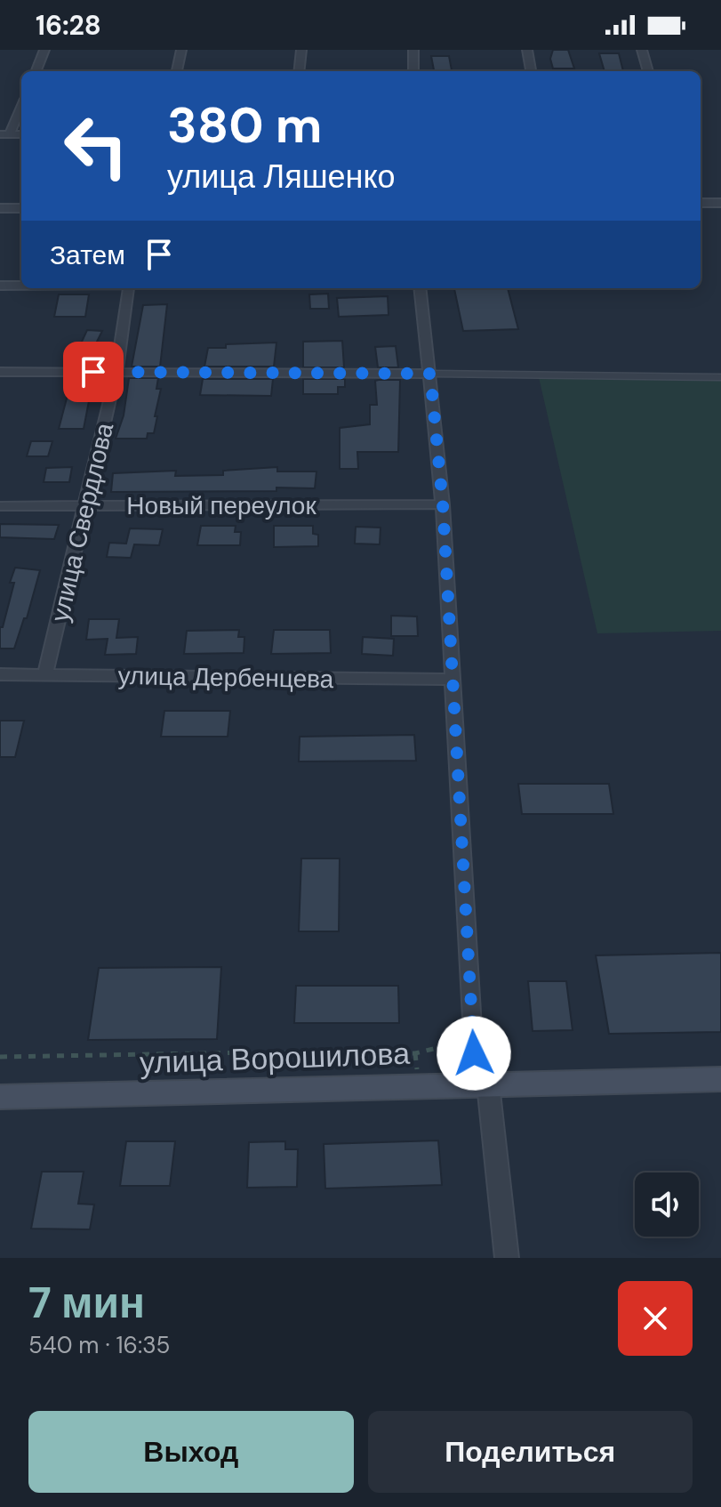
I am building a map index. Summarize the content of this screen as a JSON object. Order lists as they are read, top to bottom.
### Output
{
  "streets": {
    "main road": ["улица Ворошилова"],
    "street": ["Новый переулок", "улица Свердлова", "улица Дербенцева"]
  },
  "crossings": [
    ["Новый переулок", "улица Свердлова"],
    ["улица Свердлова", "улица Дербенцева"]
  ],
  "page": {
    "status": "16:28",
    "turn": ["380 m", "улица Ляшенко"],
    "then": "Затем",
    "heading": ["7 мин", "540 m · 16:35"],
    "buttons": ["Выход", "Поделиться"]
  }
}
